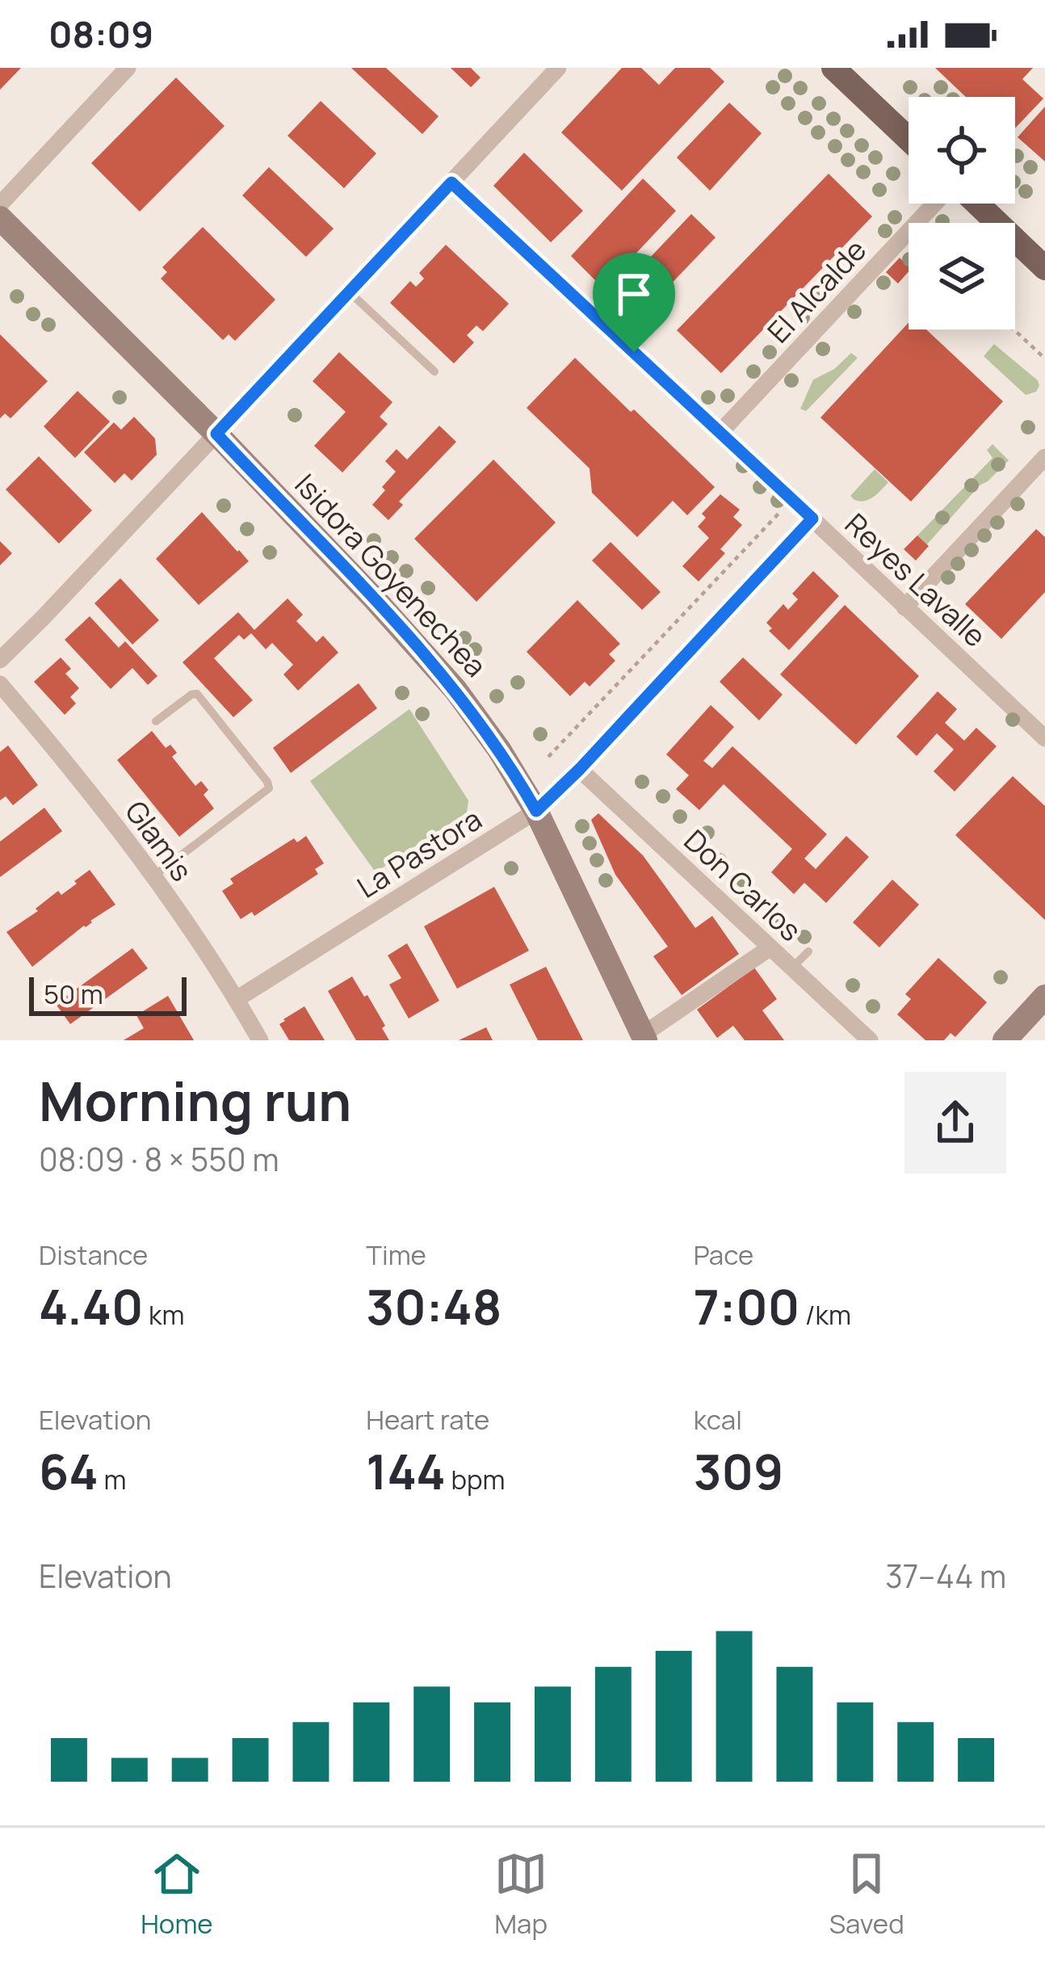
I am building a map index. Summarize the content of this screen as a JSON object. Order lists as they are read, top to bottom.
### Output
{
  "streets": {
    "street": [
      "El Alcalde",
      "Isidora Goyenechea",
      "Reyes Lavalle",
      "Glamis",
      "La Pastora",
      "Don Carlos"
    ]
  },
  "crossings": [
    ["El Alcalde", "Reyes Lavalle"],
    ["Isidora Goyenechea", "La Pastora"],
    ["Reyes Lavalle", "La Pastora"],
    ["Glamis", "La Pastora"],
    ["La Pastora", "Don Carlos"]
  ],
  "scale_bar": "50 m",
  "page": {
    "status": "08:09",
    "scale": "50 m",
    "heading": ["Morning run", "08:09 · 8 × 550 m"],
    "stats": [
      ["Distance", "4.40 km"],
      ["Time", "30:48"],
      ["Pace", "7:00 /km"],
      ["Elevation", "64 m"],
      ["Heart rate", "144 bpm"],
      ["kcal", "309"]
    ],
    "chart": ["Elevation", "37–44 m"],
    "tabs": ["Home", "Map", "Saved"]
  }
}
